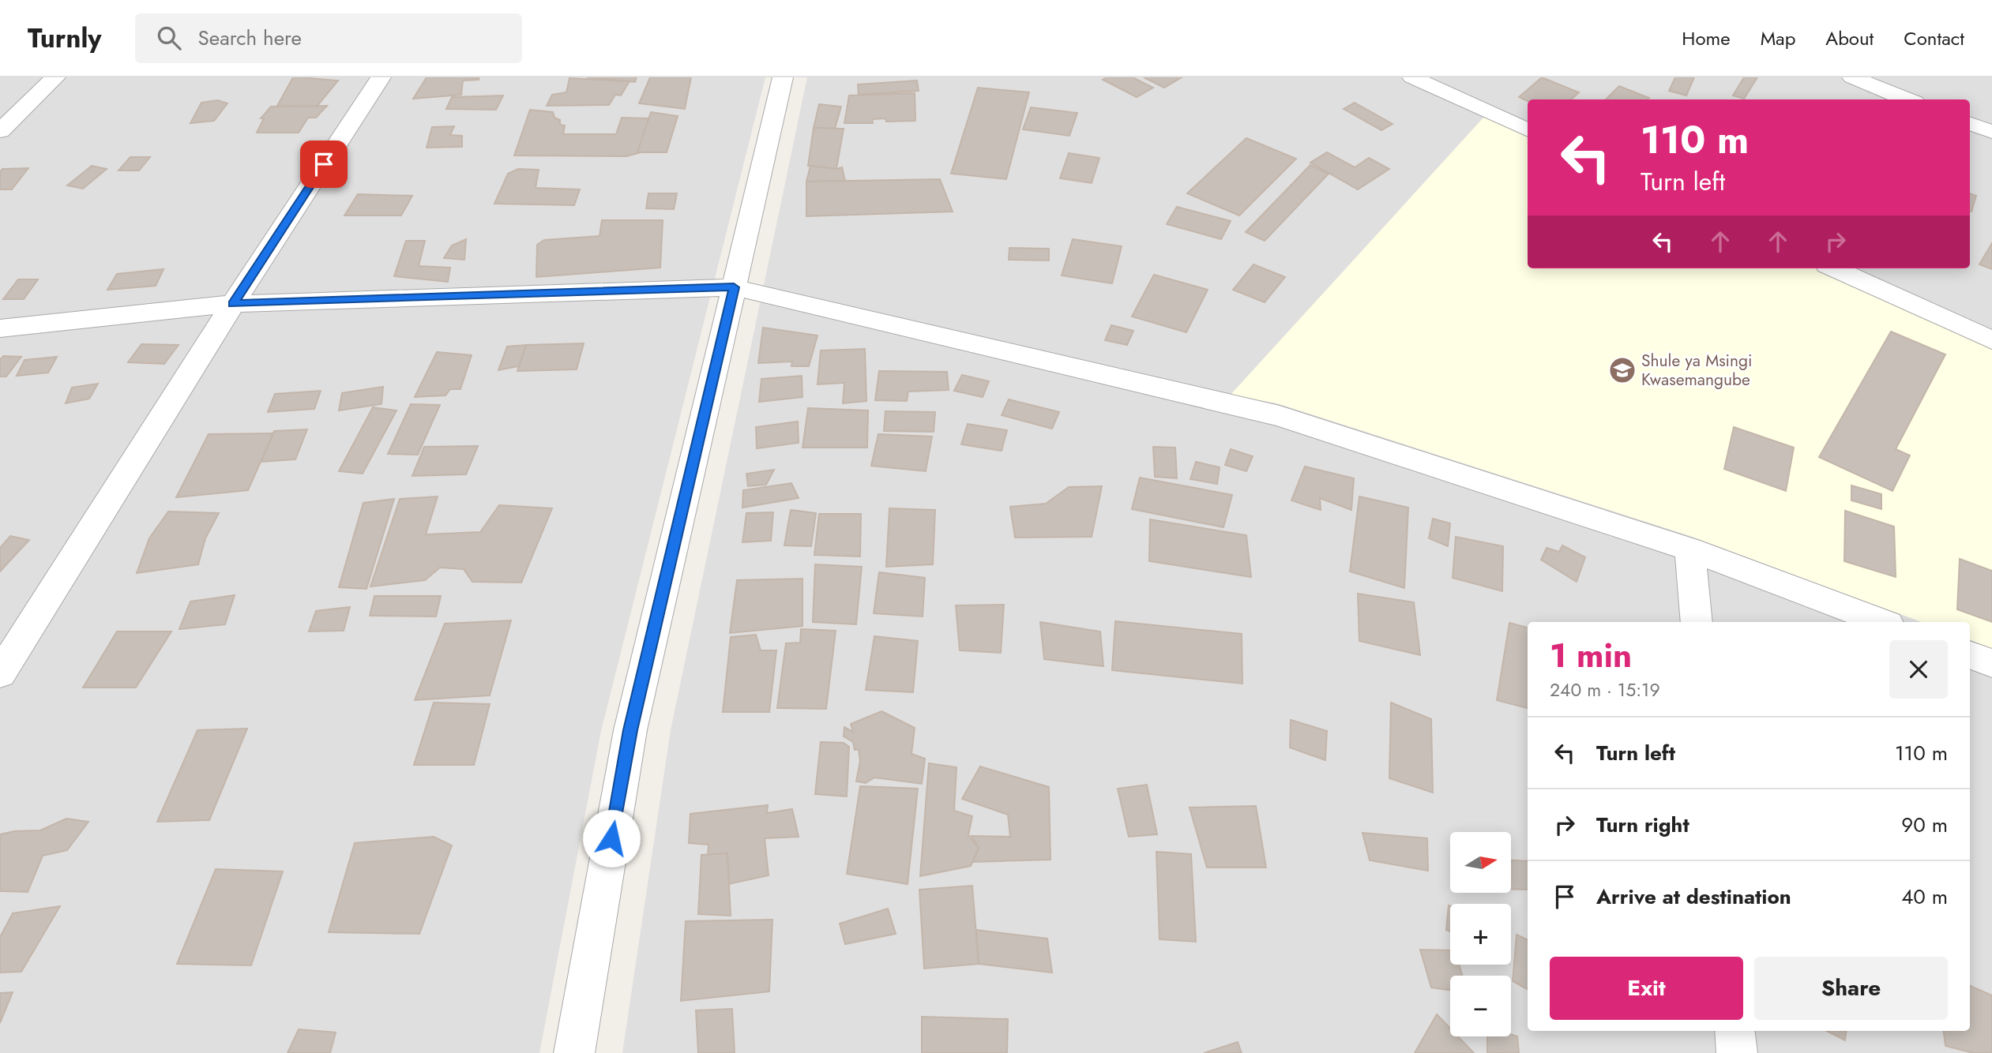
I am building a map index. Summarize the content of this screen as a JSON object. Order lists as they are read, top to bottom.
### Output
{
  "places": {
    "school or university": ["Shule ya Msingi Kwasemangube"]
  },
  "north": "right",
  "page": {
    "header": "Turnly",
    "search": "Search here",
    "nav": [
      "Home",
      "Map",
      "About",
      "Contact"
    ],
    "turn": ["110 m", "Turn left"],
    "heading": ["1 min", "240 m · 15:19"],
    "list": [
      {
        "name": "Turn left",
        "value": "110 m"
      },
      {
        "name": "Turn right",
        "value": "90 m"
      },
      {
        "name": "Arrive at destination",
        "value": "40 m"
      }
    ],
    "map_buttons": ["+", "−"],
    "buttons": ["Exit", "Share"]
  }
}
